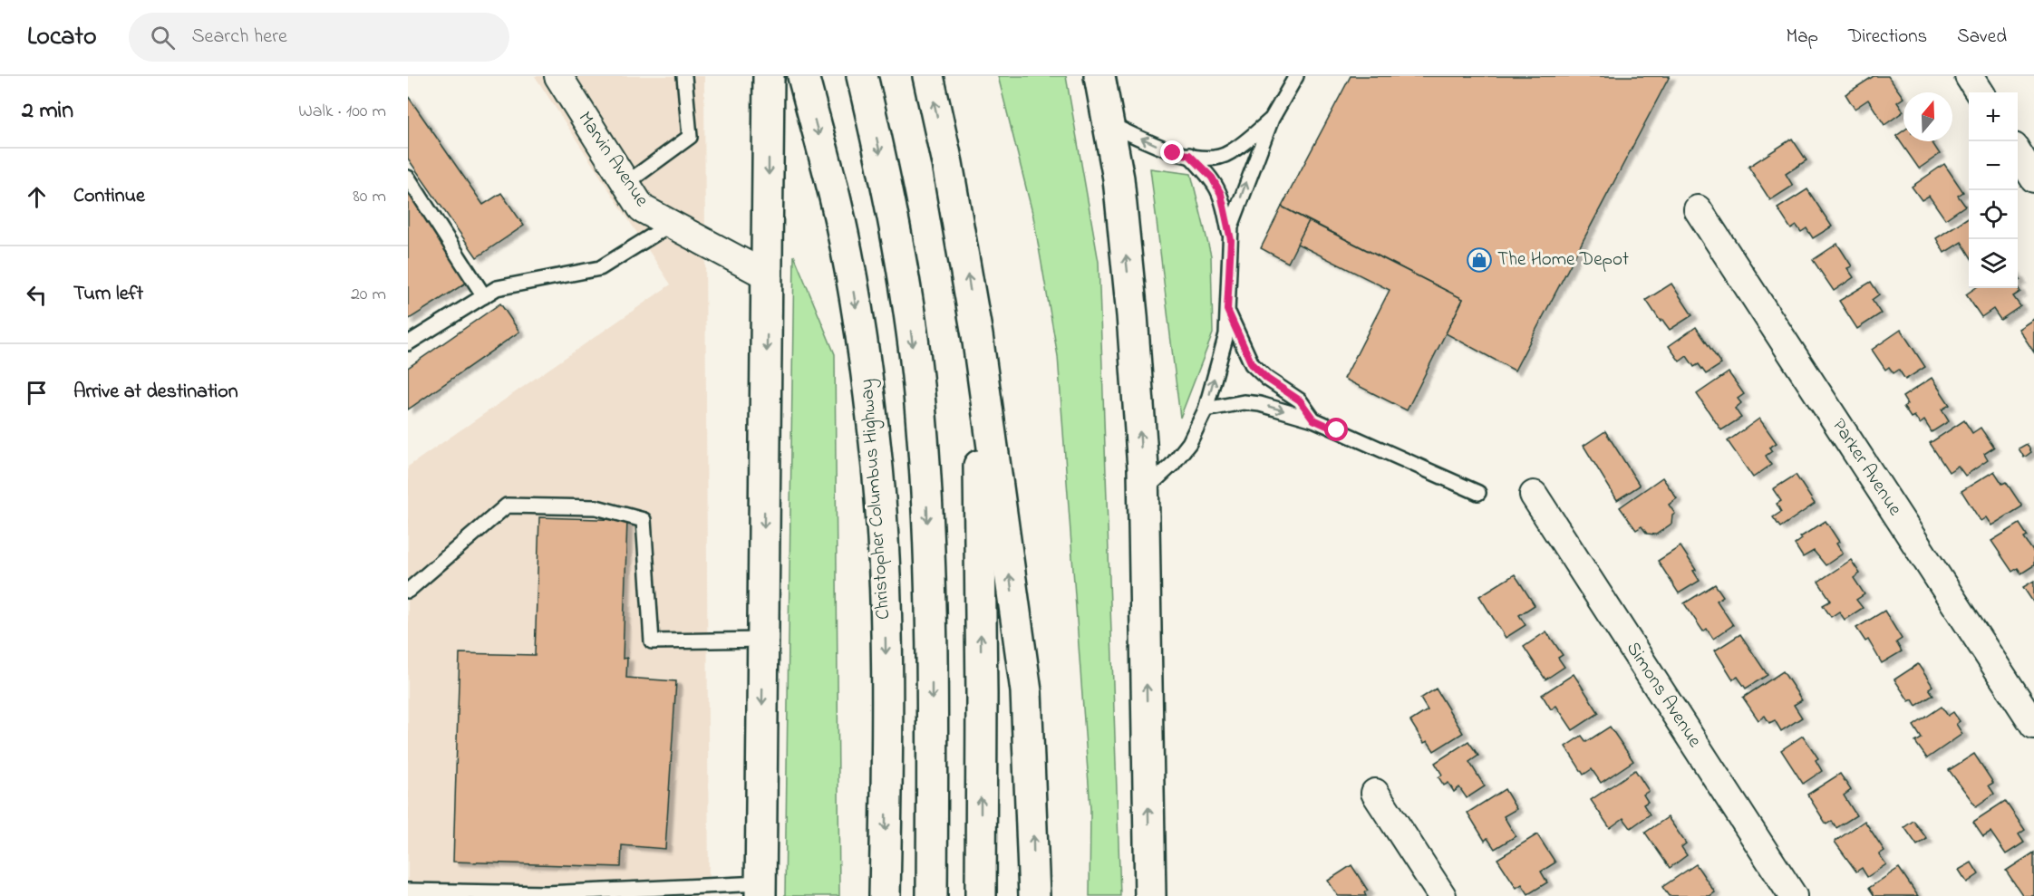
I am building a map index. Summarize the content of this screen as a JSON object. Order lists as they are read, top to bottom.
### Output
{
  "streets": {
    "highway": ["Christopher Columbus Highway"],
    "street": ["Marvin Avenue", "Parker Avenue", "Simons Avenue"]
  },
  "places": {
    "shop": ["The Home Depot"]
  },
  "north": "top",
  "page": {
    "header": "Locato",
    "search": "Search here",
    "nav": ["Map", "Directions", "Saved"],
    "heading": ["2 min", "Walk · 100 m"],
    "map_buttons": ["+", "−"],
    "list": [
      ["Continue", "80 m"],
      ["Turn left", "20 m"],
      "Arrive at destination"
    ]
  }
}
